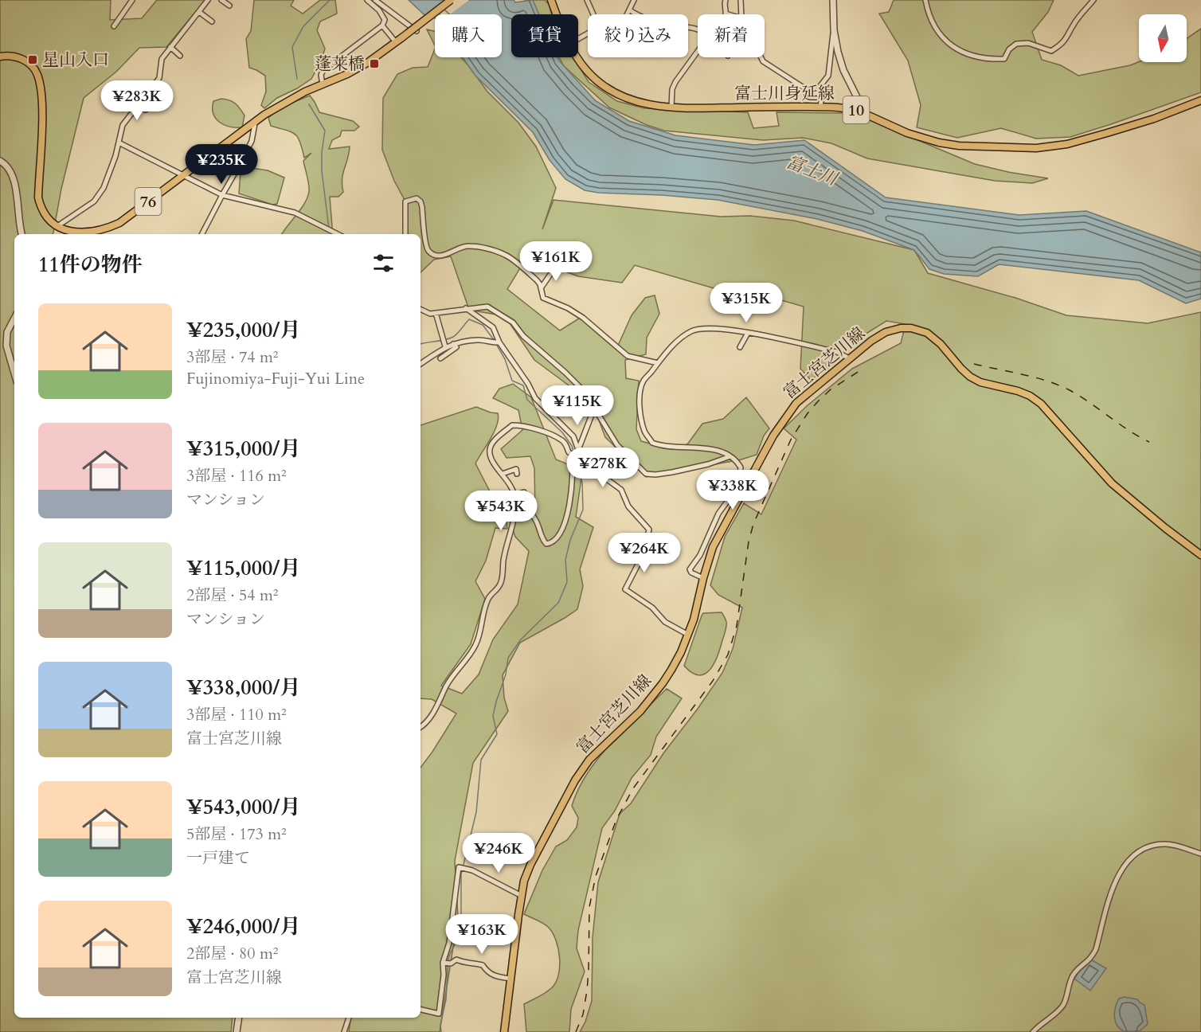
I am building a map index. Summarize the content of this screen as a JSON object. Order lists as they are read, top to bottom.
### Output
{
  "streets": {
    "main road": [
      "富士川身延線",
      "10",
      "76",
      "富士宮芝川線"
    ]
  },
  "water": ["富士川"],
  "places": {
    "transit": ["星山入口", "蓬莱橋"]
  },
  "north": "bottom",
  "page": {
    "chip": [
      "購入",
      "賃貸",
      "絞り込み",
      "新着"
    ],
    "price": [
      "¥283K",
      "¥235K",
      "¥161K",
      "¥315K",
      "¥115K",
      "¥278K",
      "¥338K",
      "¥543K",
      "¥264K",
      "¥246K",
      "¥163K"
    ],
    "heading": "11件の物件",
    "list": [
      {
        "name": "¥235,000/月",
        "note": "3部屋 · 74 m² · Fujinomiya-Fuji-Yui Line"
      },
      {
        "name": "¥315,000/月",
        "note": "3部屋 · 116 m² · マンション"
      },
      {
        "name": "¥115,000/月",
        "note": "2部屋 · 54 m² · マンション"
      },
      {
        "name": "¥338,000/月",
        "note": "3部屋 · 110 m² · 富士宮芝川線"
      },
      {
        "name": "¥543,000/月",
        "note": "5部屋 · 173 m² · 一戸建て"
      },
      {
        "name": "¥246,000/月",
        "note": "2部屋 · 80 m² · 富士宮芝川線"
      }
    ]
  }
}
